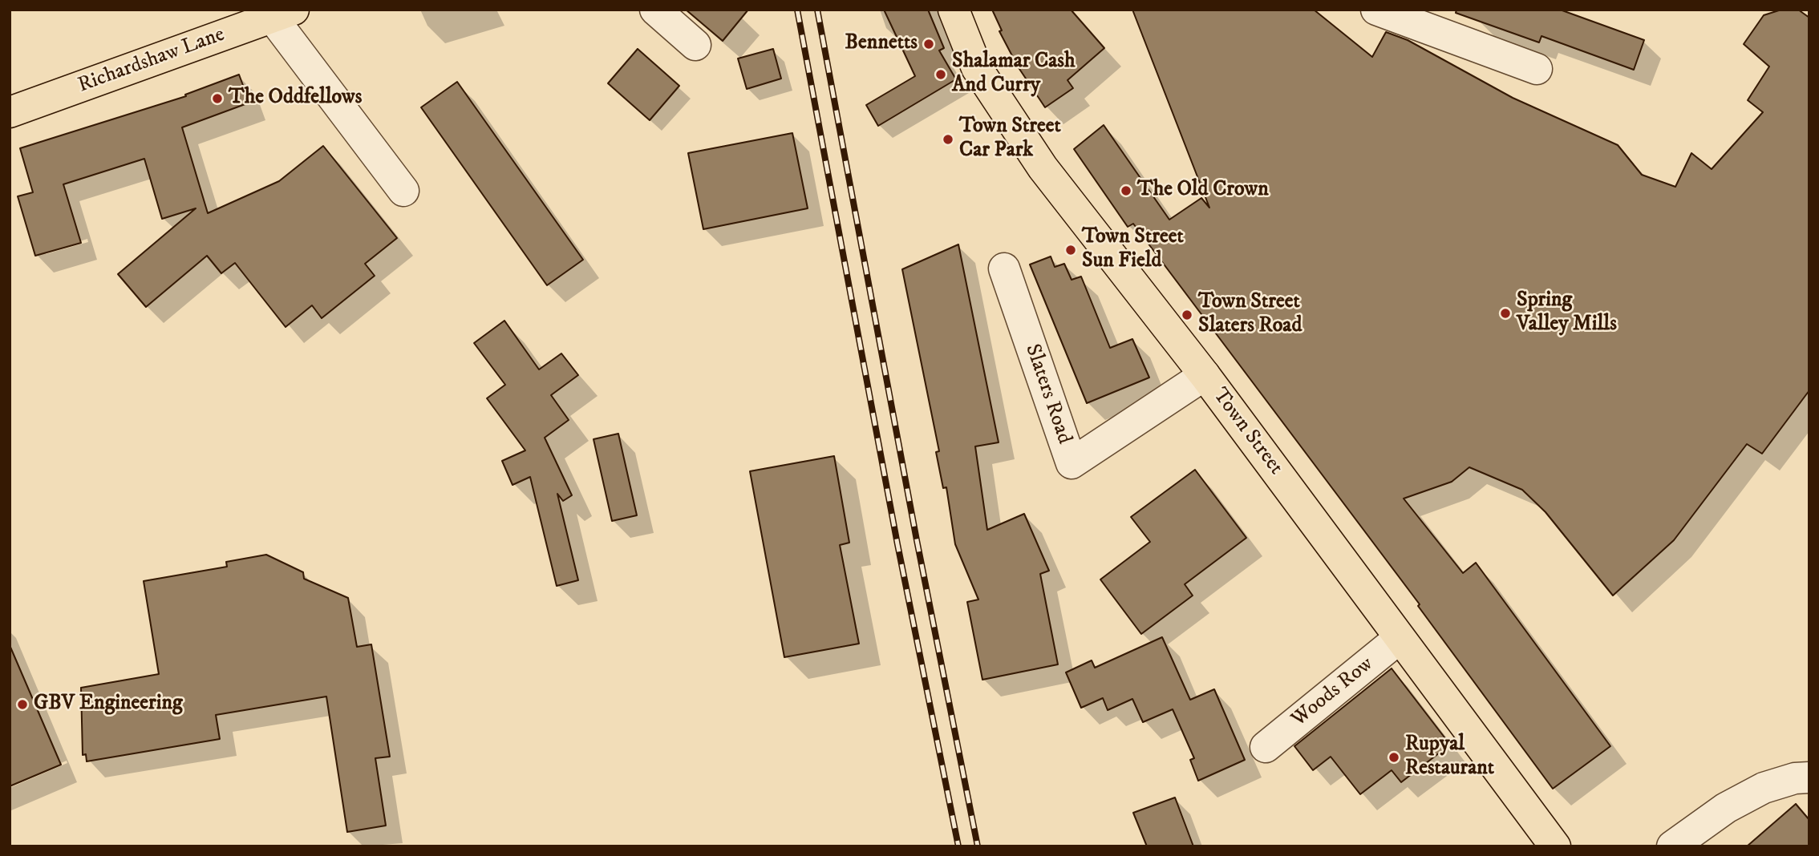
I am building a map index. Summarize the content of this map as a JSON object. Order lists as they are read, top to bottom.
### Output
{
  "streets": {
    "main road": ["Richardshaw Lane", "Town Street"],
    "street": ["Slaters Road", "Woods Row"]
  },
  "crossings": [
    ["Slaters Road", "Town Street"],
    ["Town Street", "Woods Row"]
  ],
  "places": [
    "Bennetts",
    "Shalamar Cash And Curry",
    "The Oddfellows",
    "Town Street Car Park",
    "The Old Crown",
    "Town Street Sun Field",
    "Spring Valley Mills",
    "Town Street Slaters Road",
    "GBV Engineering",
    "Rupyal Restaurant"
  ]
}
